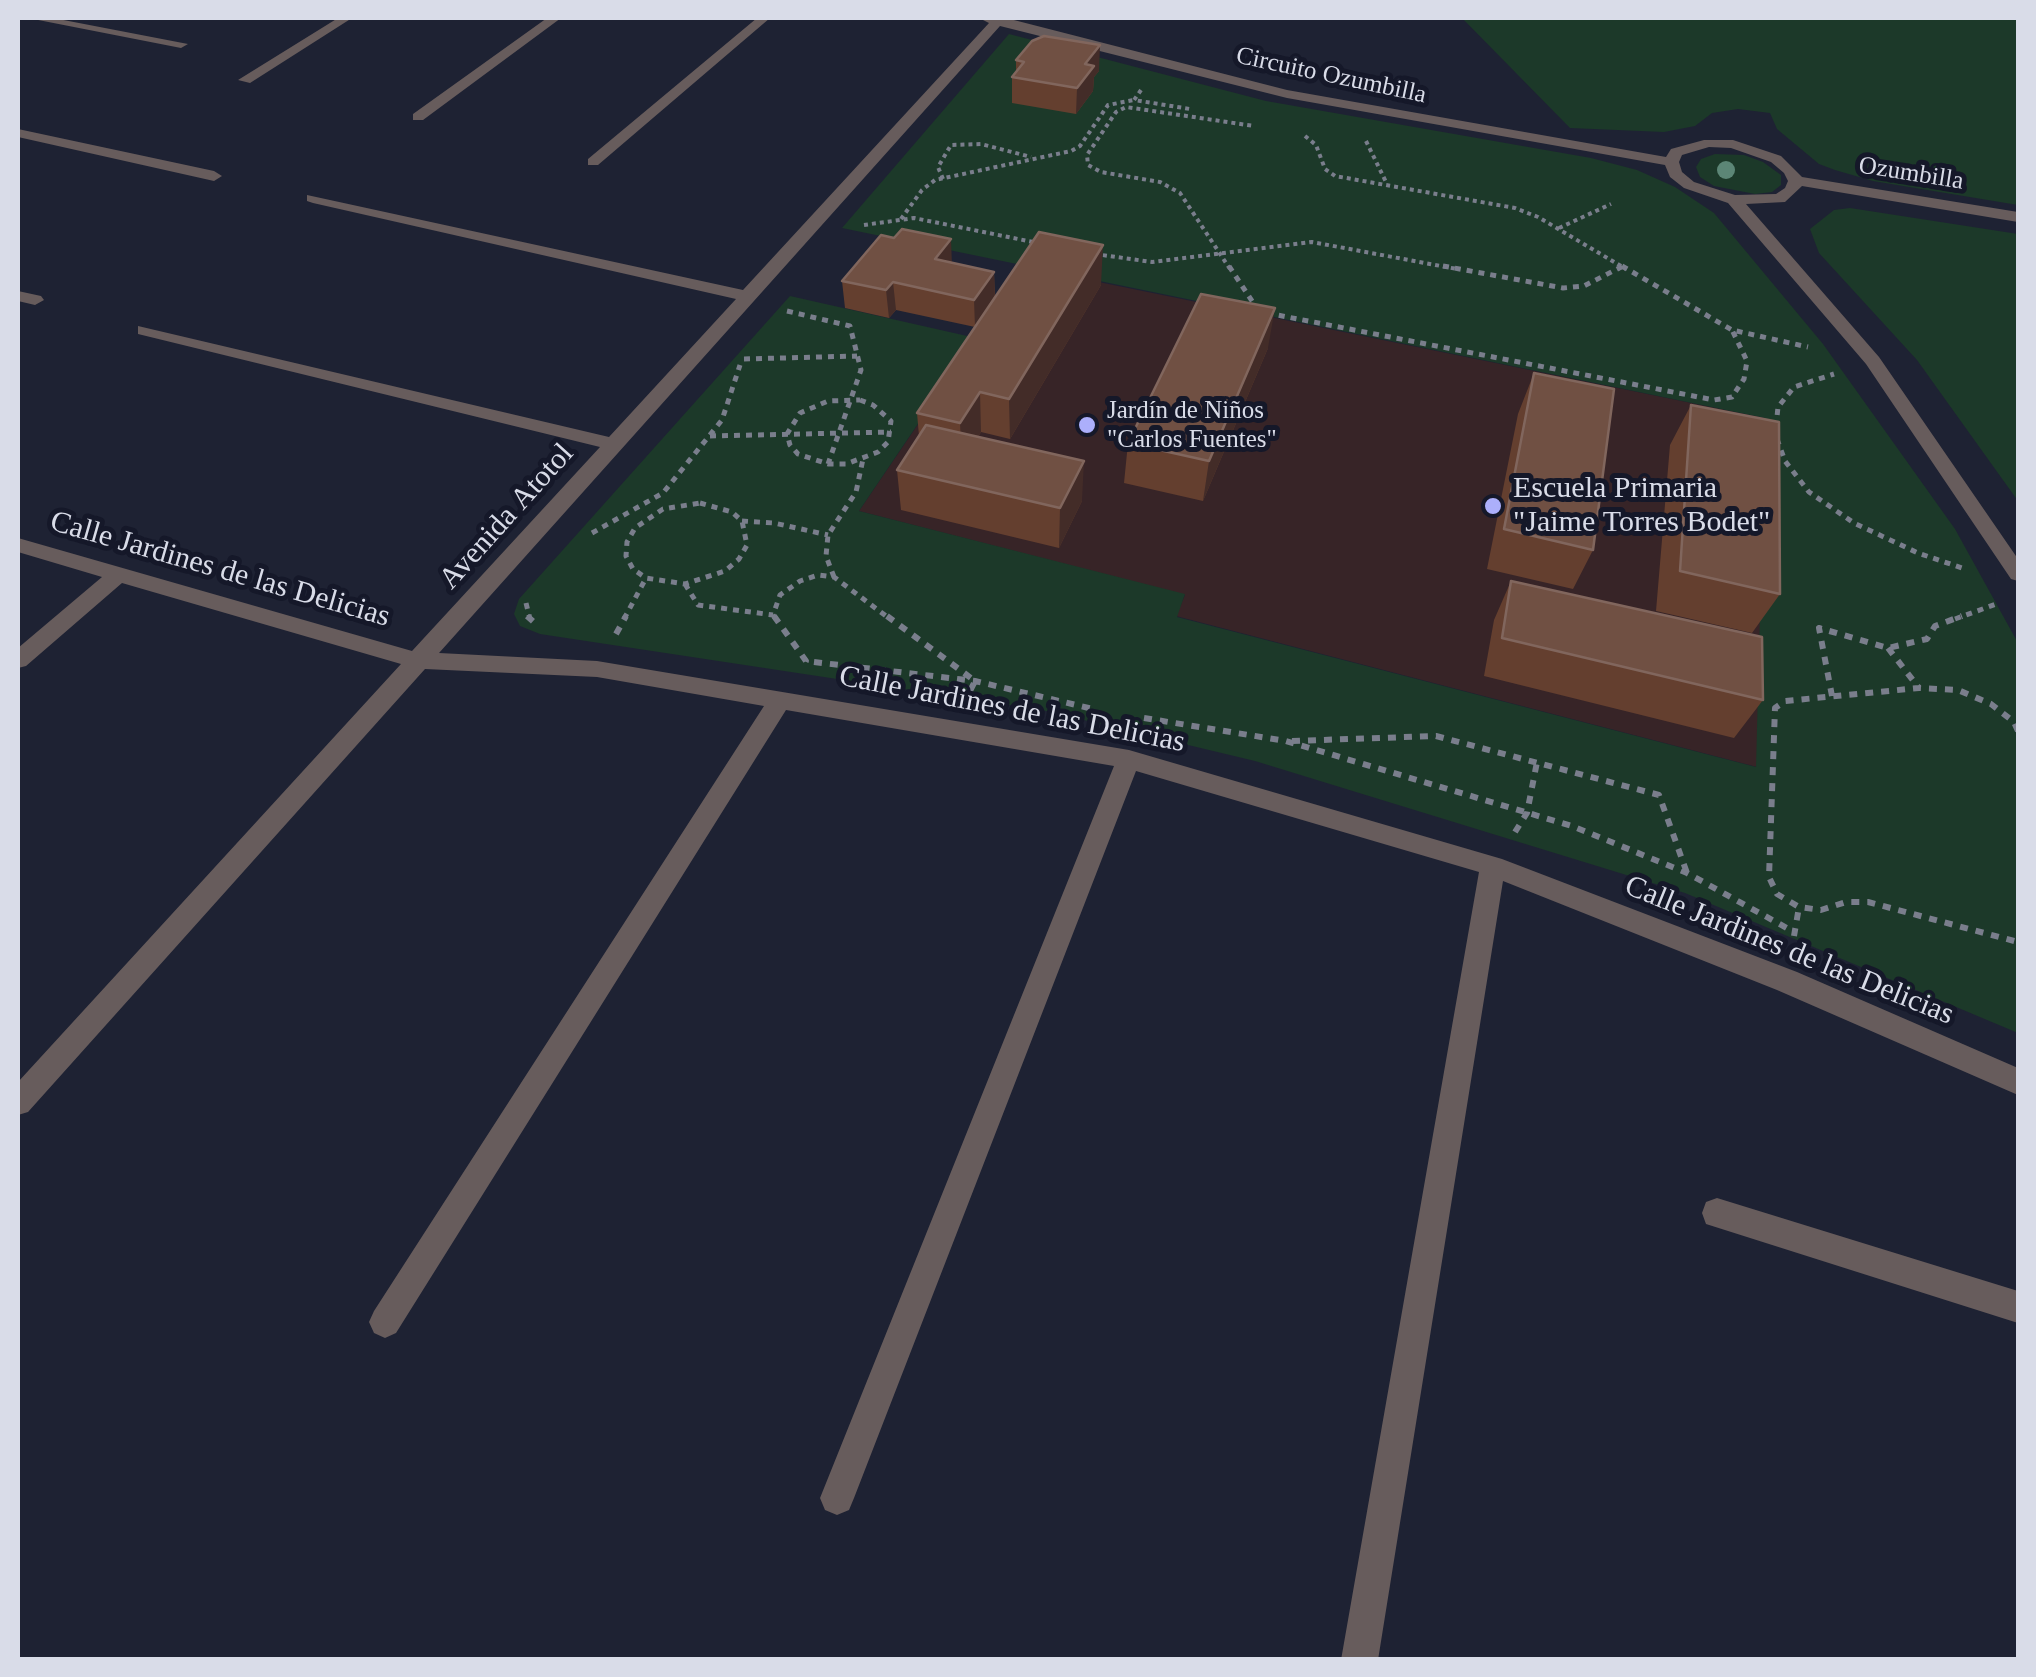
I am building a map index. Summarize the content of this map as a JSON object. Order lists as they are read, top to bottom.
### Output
{
  "streets": {
    "street": [
      "Circuito Ozumbilla",
      "Ozumbilla",
      "Avenida Atotol",
      "Calle Jardines de las Delicias"
    ]
  },
  "crossings": [
    ["Circuito Ozumbilla", "Avenida Atotol"],
    ["Avenida Atotol", "Calle Jardines de las Delicias"]
  ],
  "places": ["Jardín de Niños \"Carlos Fuentes\"", "Escuela Primaria \"Jaime Torres Bodet\""]
}
